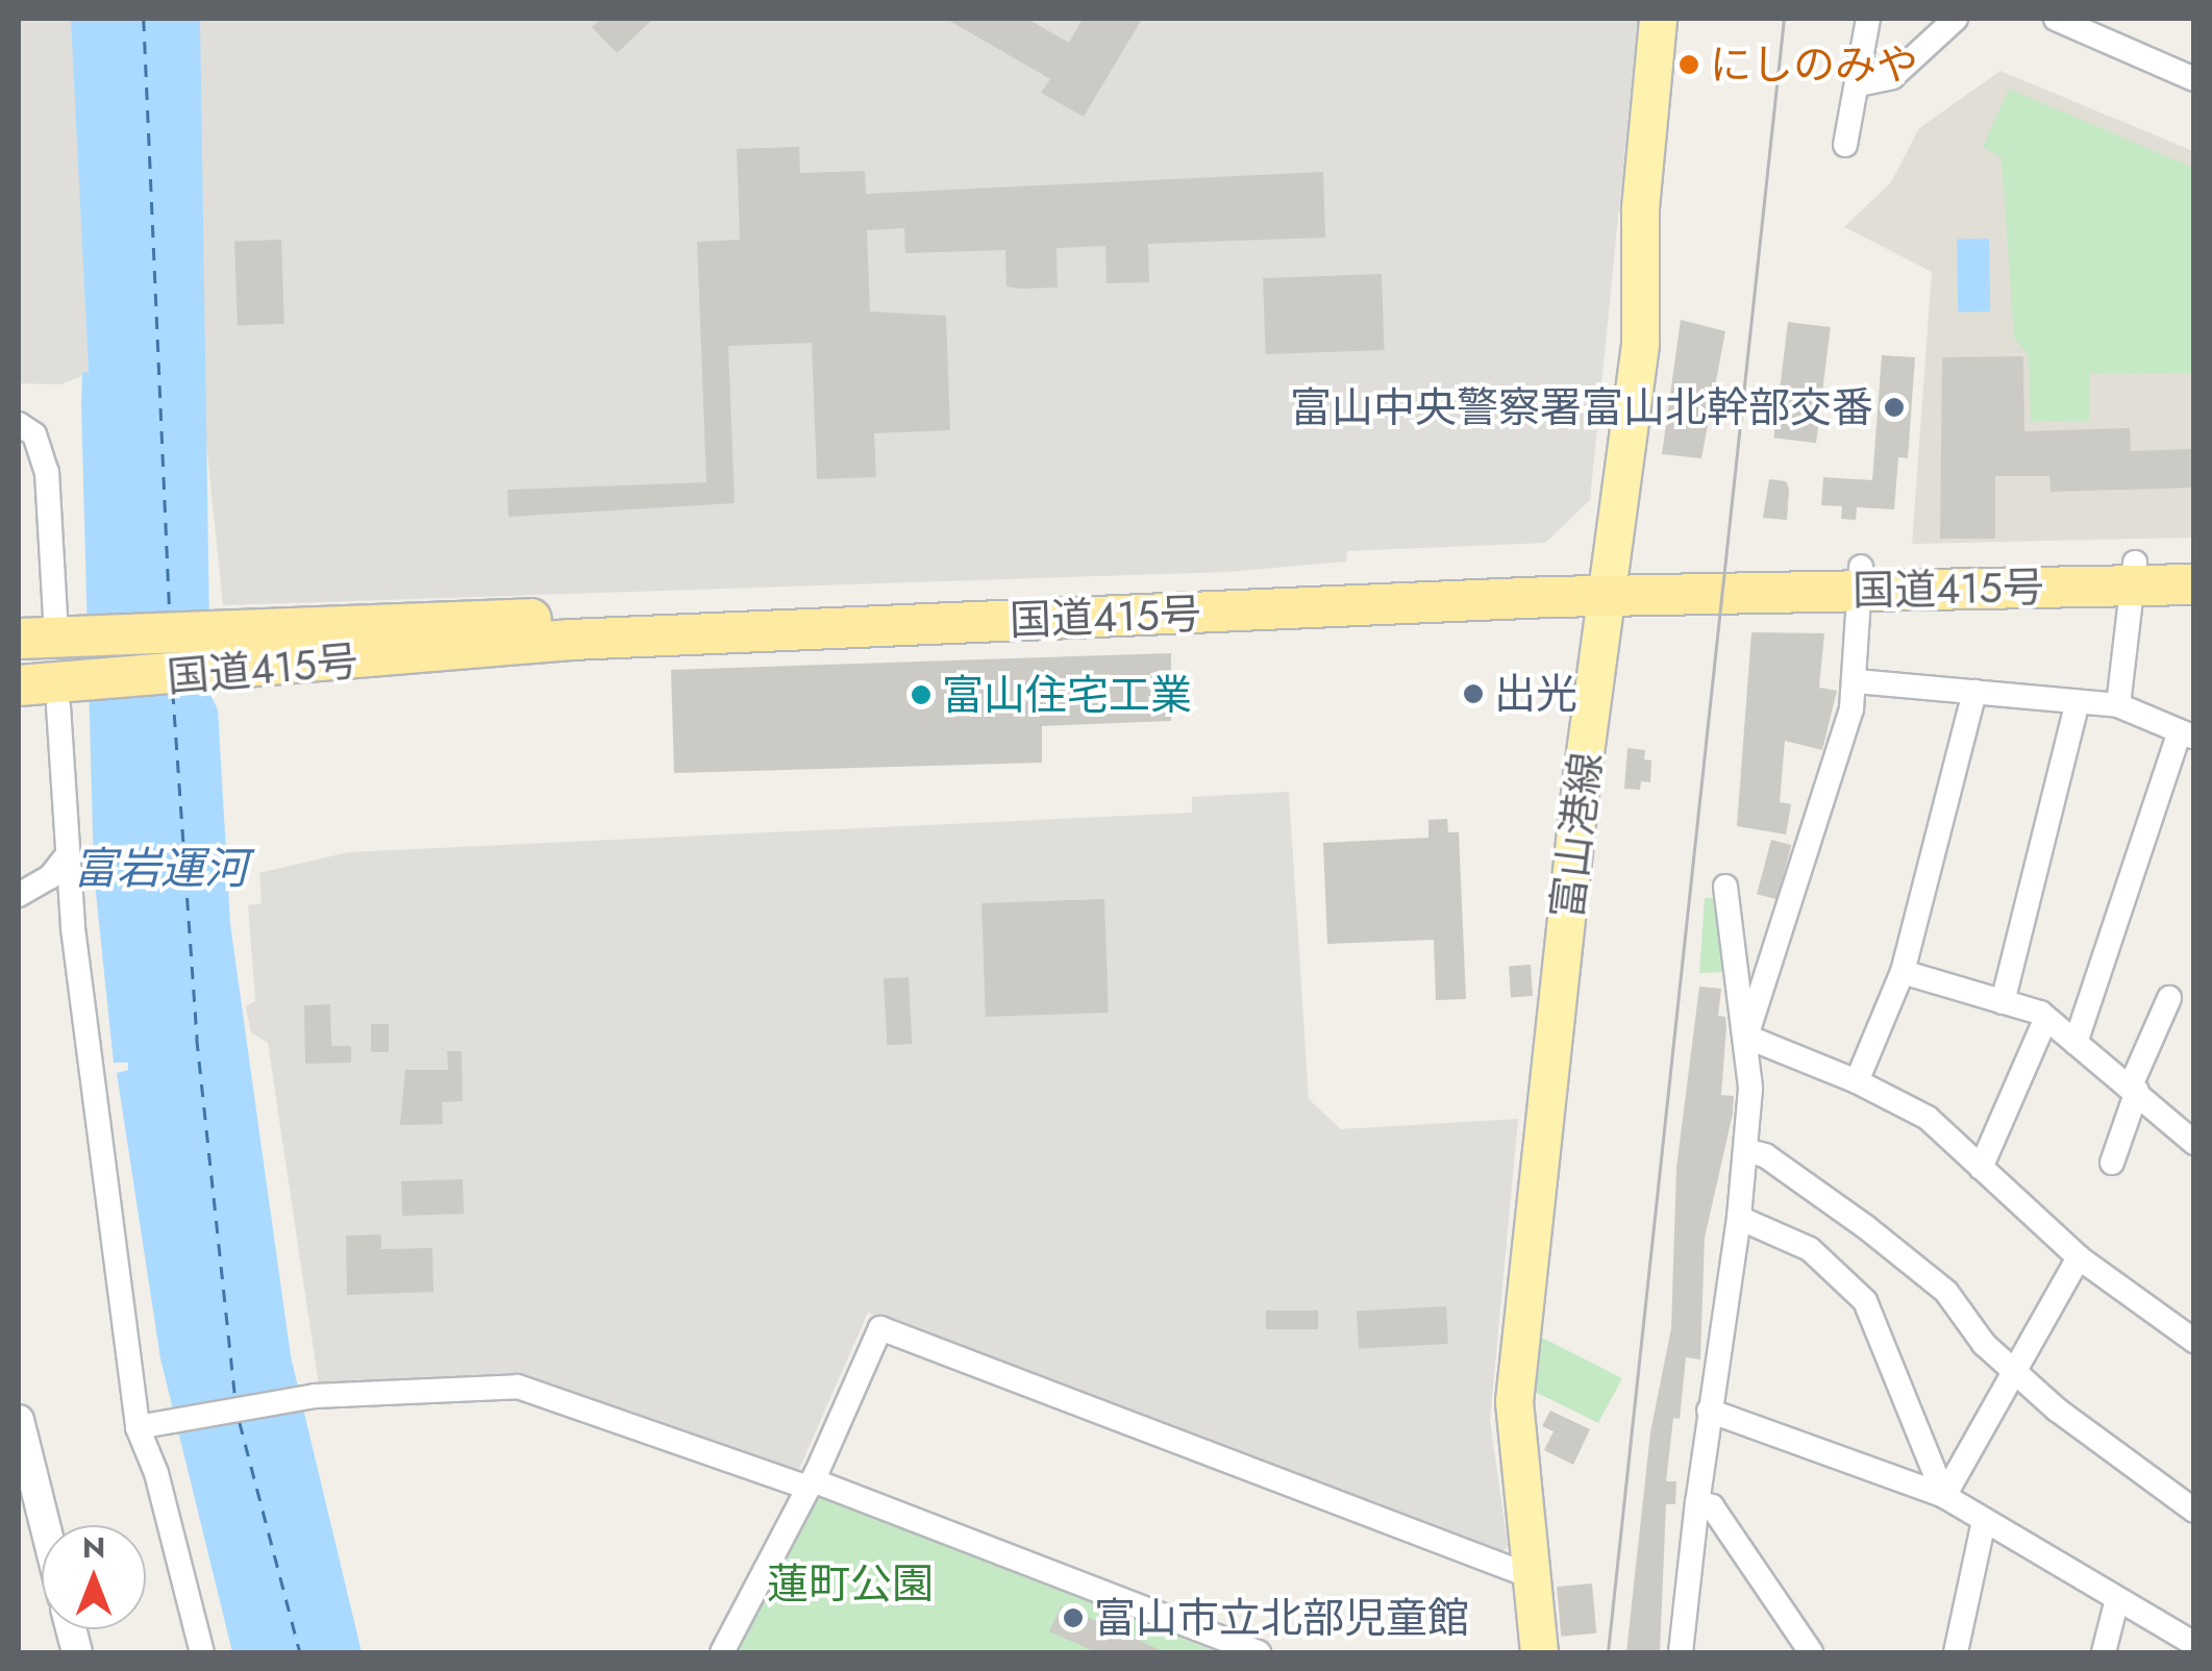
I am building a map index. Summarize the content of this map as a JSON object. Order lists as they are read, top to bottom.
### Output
{
  "streets": {
    "highway": ["国道415号"],
    "main road": ["富山港線"]
  },
  "crossings": [
    ["国道415号", "富山港線"]
  ],
  "water": ["富岩運河"],
  "parks": ["蓮町公園"],
  "places": [
    "にしのみや",
    "富山中央警察署富山北幹部交番",
    "出光",
    "富山住宅工業",
    "富山市立北部児童館"
  ],
  "north": "top"
}
